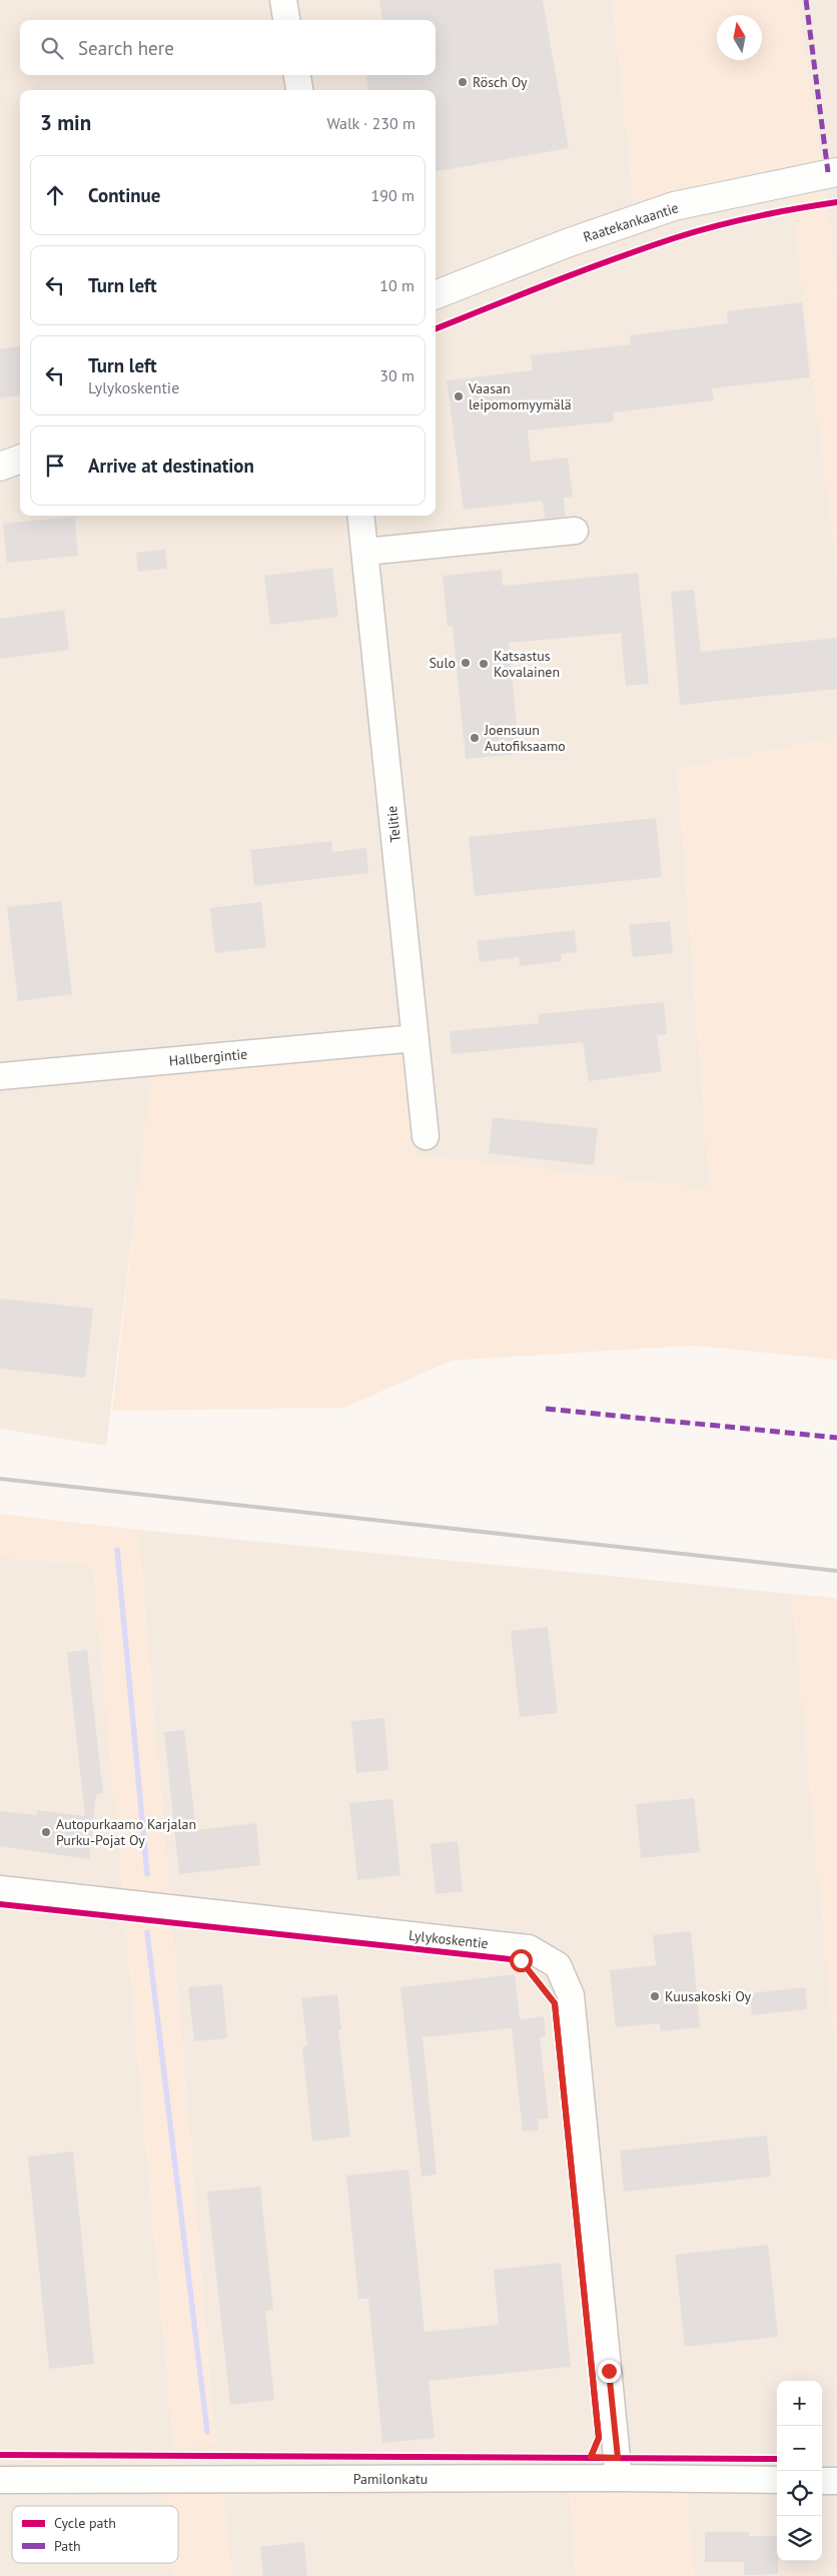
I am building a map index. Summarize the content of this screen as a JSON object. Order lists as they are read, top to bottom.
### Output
{
  "streets": {
    "main road": ["Raatekankaantie"],
    "street": [
      "Telitie",
      "Hallbergintie",
      "Lylykoskentie",
      "Pamilonkatu"
    ]
  },
  "crossings": [
    ["Telitie", "Hallbergintie"],
    ["Lylykoskentie", "Pamilonkatu"]
  ],
  "places": [
    "Rösch Oy",
    "Vaasan leipomomyymälä",
    "Sulo",
    "Katsastus Kovalainen",
    "Joensuun Autofiksaamo",
    "Autopurkaamo Karjalan Purku-Pojat Oy",
    "Kuusakoski Oy"
  ],
  "legend": ["Cycle path", "Path"],
  "north": "top",
  "page": {
    "search": "Search here",
    "heading": ["3 min", "Walk · 230 m"],
    "list": [
      ["Continue", "190 m"],
      ["Turn left", "10 m"],
      ["Turn left", "Lylykoskentie", "30 m"],
      "Arrive at destination"
    ],
    "map_buttons": ["+", "−"]
  }
}
